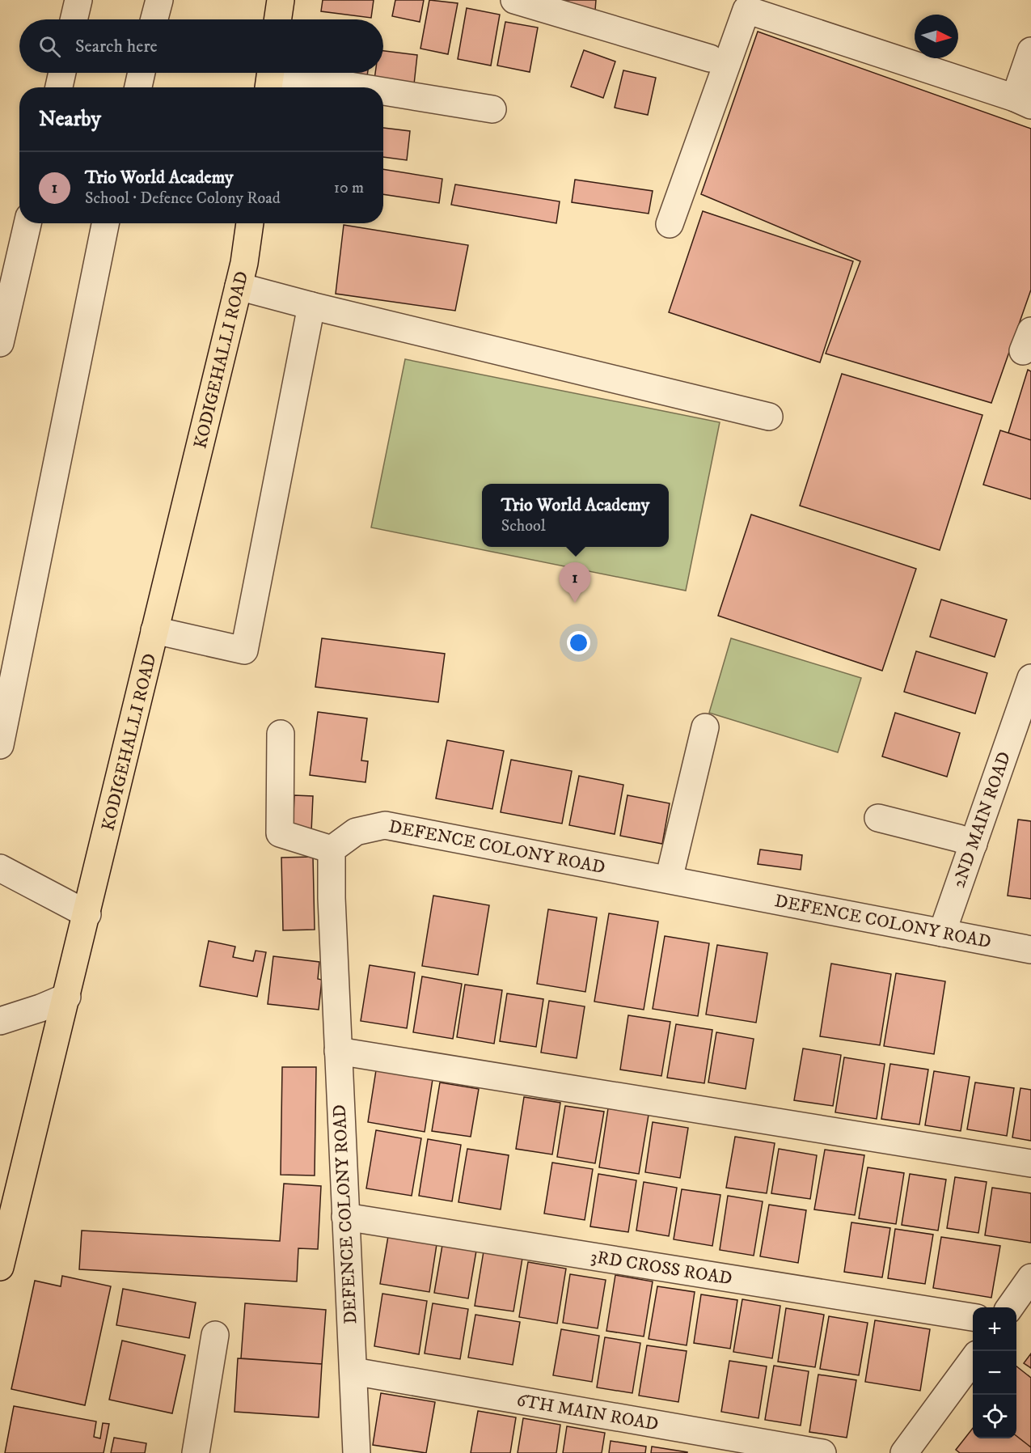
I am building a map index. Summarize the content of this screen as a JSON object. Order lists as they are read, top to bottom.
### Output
{
  "streets": {
    "main road": ["KODIGEHALLI ROAD"],
    "street": [
      "2ND MAIN ROAD",
      "DEFENCE COLONY ROAD",
      "3RD CROSS ROAD",
      "6TH MAIN ROAD"
    ]
  },
  "crossings": [
    ["2ND MAIN ROAD", "DEFENCE COLONY ROAD"],
    ["DEFENCE COLONY ROAD", "3RD CROSS ROAD"],
    ["DEFENCE COLONY ROAD", "6TH MAIN ROAD"]
  ],
  "north": "right",
  "page": {
    "search": "Search here",
    "heading": "Nearby",
    "list": [
      {
        "mark": "1",
        "name": "Trio World Academy",
        "note": "School · Defence Colony Road",
        "value": "10 m"
      }
    ],
    "popup": ["Trio World Academy", "School"],
    "pins": "1",
    "map_buttons": ["+", "−"]
  }
}
